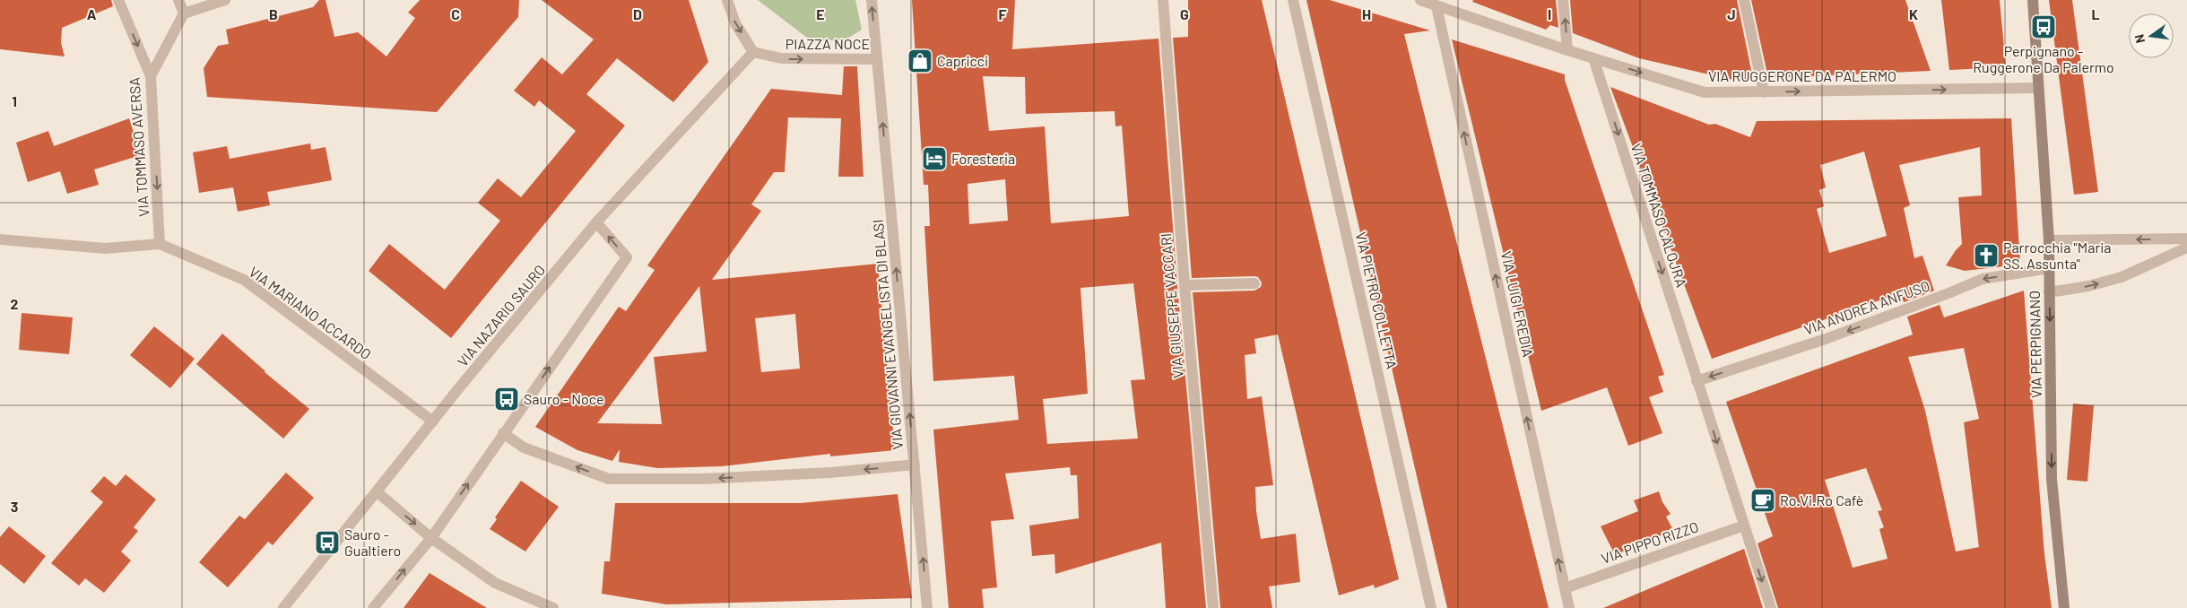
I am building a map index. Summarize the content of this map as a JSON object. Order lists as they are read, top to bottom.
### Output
{
  "streets": {
    "street": [
      "PIAZZA NOCE",
      "VIA RUGGERONE DA PALERMO",
      "VIA TOMMASO AVERSA",
      "VIA TOMMASO CALOJRA",
      "VIA PIETRO COLLETTA",
      "VIA LUIGI EREDIA",
      "VIA GIUSEPPE VACCARI",
      "VIA ANDREA ANFUSO",
      "VIA MARIANO ACCARDO",
      "VIA NAZARIO SAURO",
      "VIA GIOVANNI EVANGELISTA DI BLASI",
      "VIA PERPIGNANO",
      "VIA PIPPO RIZZO"
    ]
  },
  "crossings": [
    ["PIAZZA NOCE", "VIA NAZARIO SAURO"],
    ["PIAZZA NOCE", "VIA GIOVANNI EVANGELISTA DI BLASI"],
    ["VIA RUGGERONE DA PALERMO", "VIA TOMMASO CALOJRA"],
    ["VIA RUGGERONE DA PALERMO", "VIA LUIGI EREDIA"],
    ["VIA RUGGERONE DA PALERMO", "VIA PERPIGNANO"],
    ["VIA TOMMASO AVERSA", "VIA MARIANO ACCARDO"],
    ["VIA TOMMASO CALOJRA", "VIA ANDREA ANFUSO"],
    ["VIA TOMMASO CALOJRA", "VIA PIPPO RIZZO"],
    ["VIA LUIGI EREDIA", "VIA PIPPO RIZZO"],
    ["VIA ANDREA ANFUSO", "VIA PERPIGNANO"],
    ["VIA MARIANO ACCARDO", "VIA NAZARIO SAURO"]
  ],
  "one_way": [
    "VIA RUGGERONE DA PALERMO",
    "VIA TOMMASO AVERSA",
    "VIA TOMMASO CALOJRA",
    "VIA LUIGI EREDIA",
    "VIA ANDREA ANFUSO",
    "VIA GIOVANNI EVANGELISTA DI BLASI",
    "VIA PERPIGNANO"
  ],
  "places": {
    "bus stop": ["Perpignano - Ruggerone Da Palermo", "Sauro - Noce", "Sauro - Gualtiero"],
    "shop": ["Capricci"],
    "hotel": ["Foresteria"],
    "church": ["Parrocchia \"Maria SS. Assunta\""],
    "cafe": ["Ro.Vi.Ro Cafè"]
  },
  "north": "left",
  "grid": {
    "columns": [
      "A",
      "B",
      "C",
      "D",
      "E",
      "F",
      "G",
      "H",
      "I",
      "J",
      "K",
      "L"
    ],
    "rows": ["1", "2", "3"]
  }
}
